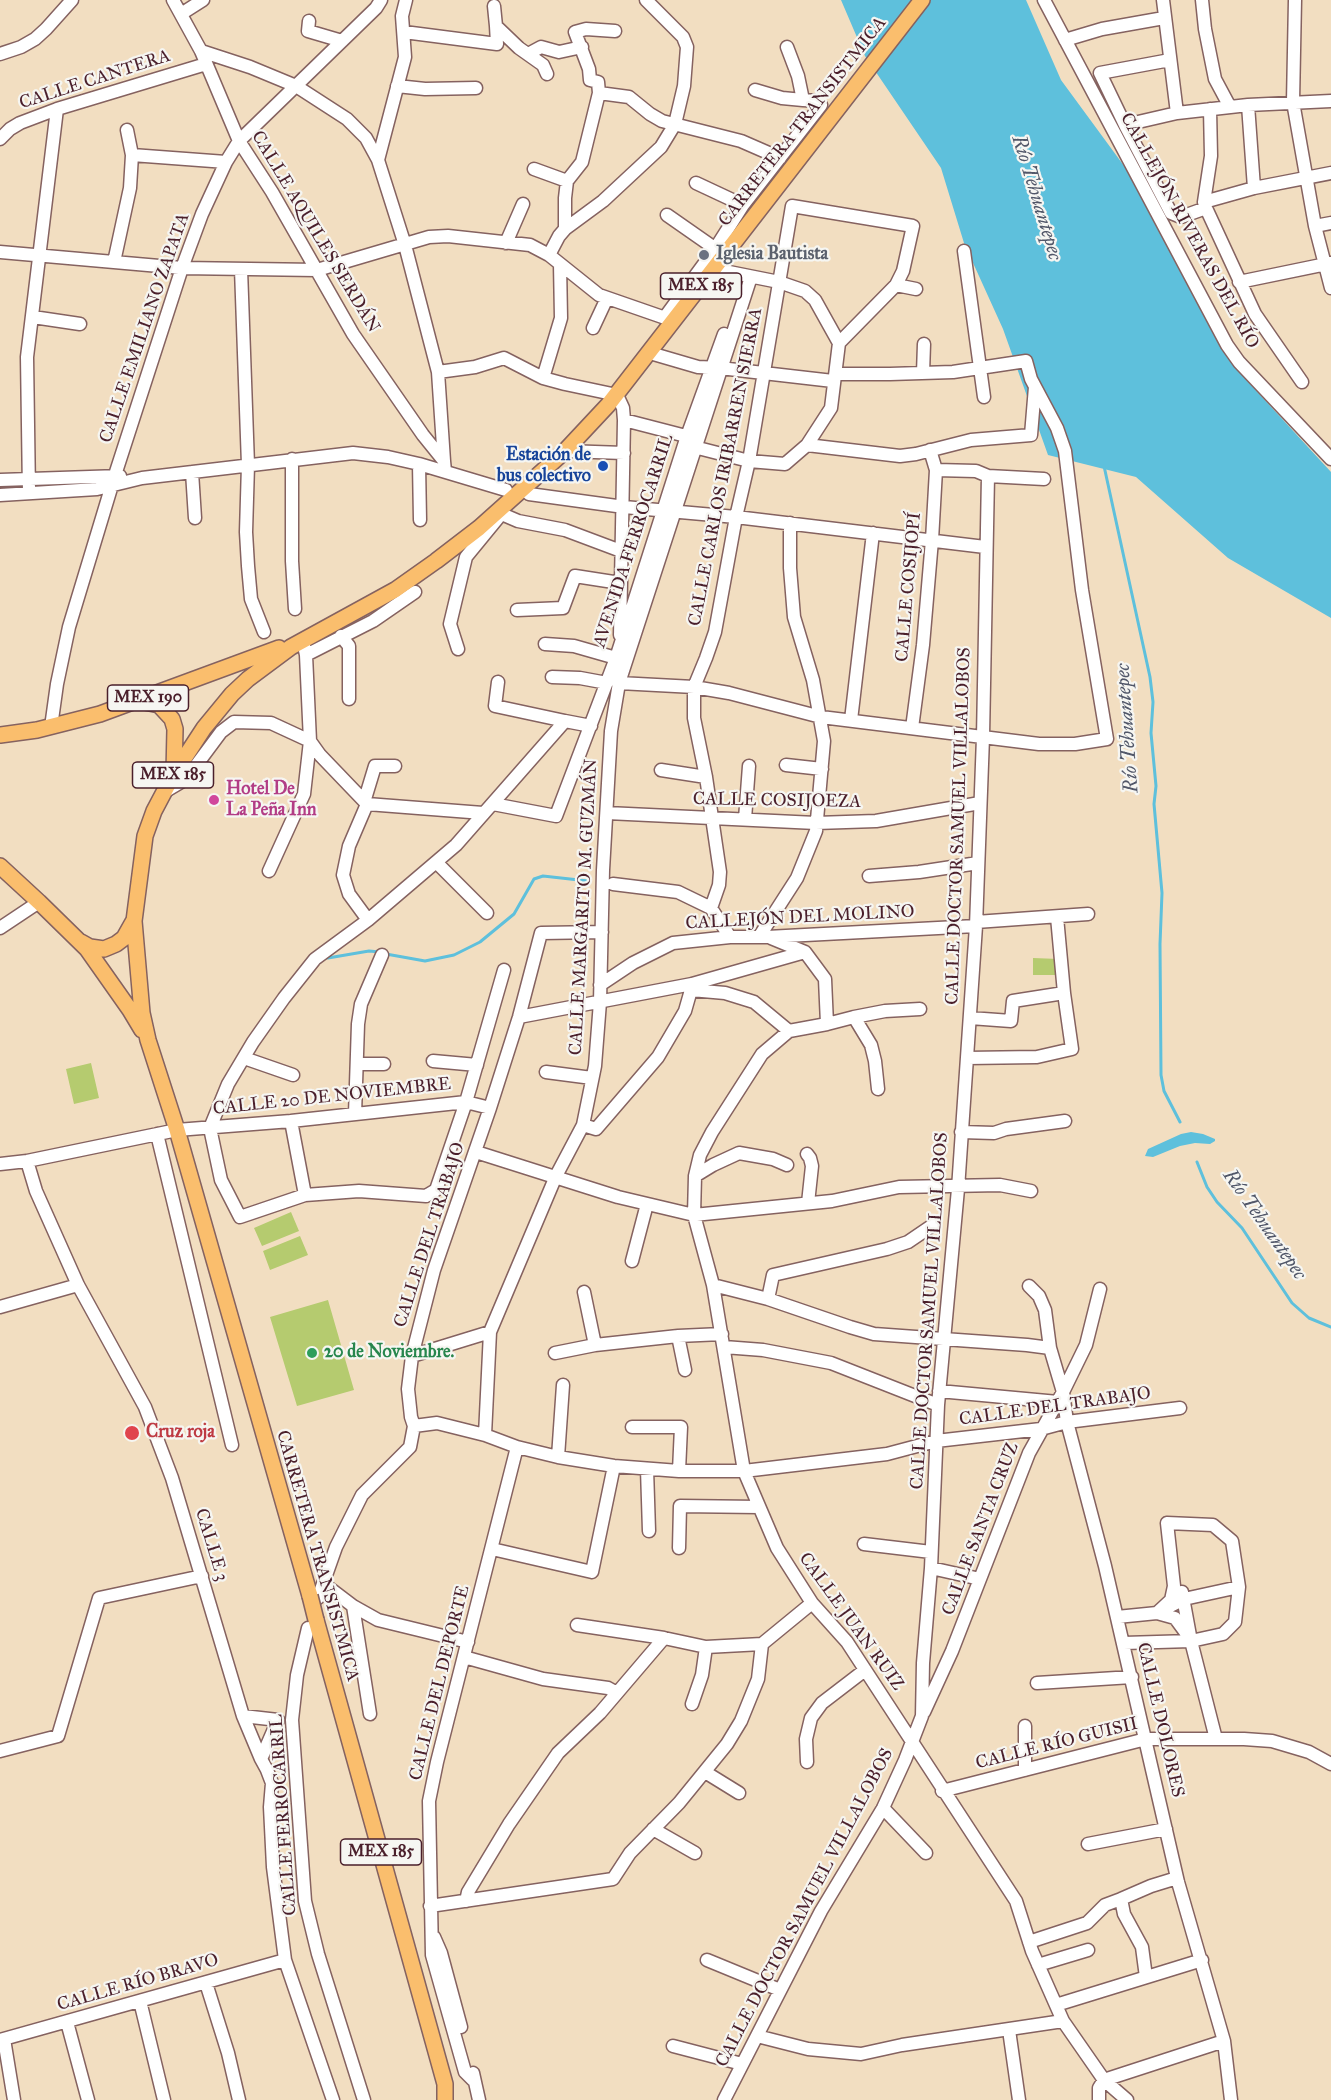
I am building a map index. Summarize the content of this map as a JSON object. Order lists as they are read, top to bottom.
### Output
{
  "streets": {
    "main road": ["CARRETERA TRANSISTMICA", "MEX 185", "MEX 190"],
    "street": [
      "CALLE CANTERA",
      "CALLEJÓN RIVERAS DEL RÍO",
      "CALLE AQUILES SERDÁN",
      "CALLE EMILIANO ZAPATA",
      "CALLE CARLOS IRIBARREN SIERRA",
      "AVENIDA FERROCARRIL",
      "CALLE COSIJOPÍ",
      "CALLE COSIJOEZA",
      "CALLE DOCTOR SAMUEL VILLALOBOS",
      "CALLE MARGARITO M. GUZMÁN",
      "CALLEJÓN DEL MOLINO",
      "CALLE 20 DE NOVIEMBRE",
      "CALLE DEL TRABAJO",
      "CALLE SANTA CRUZ",
      "CALLE 3",
      "CALLE JUAN RUIZ",
      "CALLE DEL DEPORTE",
      "CALLE DOLORES",
      "CALLE RÍO GUISII",
      "CALLE FERROCARRIL",
      "CALLE RÍO BRAVO"
    ]
  },
  "crossings": [
    ["CALLE CANTERA", "CALLE AQUILES SERDÁN"],
    ["CARRETERA TRANSISTMICA", "CALLE EMILIANO ZAPATA"],
    ["CARRETERA TRANSISTMICA", "CALLE 20 DE NOVIEMBRE"],
    ["CARRETERA TRANSISTMICA", "CALLE FERROCARRIL"],
    ["CALLE AQUILES SERDÁN", "CALLE EMILIANO ZAPATA"],
    ["CALLE CARLOS IRIBARREN SIERRA", "CALLE COSIJOEZA"],
    ["AVENIDA FERROCARRIL", "CALLE MARGARITO M. GUZMÁN"],
    ["CALLE COSIJOEZA", "CALLE DOCTOR SAMUEL VILLALOBOS"],
    ["CALLE COSIJOEZA", "CALLE MARGARITO M. GUZMÁN"],
    ["CALLE DOCTOR SAMUEL VILLALOBOS", "CALLEJÓN DEL MOLINO"],
    ["CALLE DOCTOR SAMUEL VILLALOBOS", "CALLE DEL TRABAJO"],
    ["CALLE DOCTOR SAMUEL VILLALOBOS", "CALLE SANTA CRUZ"],
    ["CALLE DOCTOR SAMUEL VILLALOBOS", "CALLE JUAN RUIZ"],
    ["CALLE MARGARITO M. GUZMÁN", "CALLEJÓN DEL MOLINO"],
    ["CALLE MARGARITO M. GUZMÁN", "CALLE DEL TRABAJO"],
    ["CALLE 20 DE NOVIEMBRE", "CALLE DEL TRABAJO"],
    ["CALLE 20 DE NOVIEMBRE", "CALLE 3"],
    ["CALLE DEL TRABAJO", "CALLE SANTA CRUZ"],
    ["CALLE DEL TRABAJO", "CALLE JUAN RUIZ"],
    ["CALLE DEL TRABAJO", "CALLE DEL DEPORTE"],
    ["CALLE DEL TRABAJO", "CALLE DOLORES"],
    ["CALLE SANTA CRUZ", "CALLE DOLORES"],
    ["CALLE 3", "CALLE RÍO BRAVO"],
    ["CALLE JUAN RUIZ", "CALLE RÍO GUISII"],
    ["CALLE DOLORES", "CALLE RÍO GUISII"]
  ],
  "water": ["Río Tehuantepec"],
  "places": [
    "Iglesia Bautista",
    "Estación de bus colectivo",
    "Hotel De La Peña Inn",
    "20 de Noviembre.",
    "Cruz roja"
  ]
}
